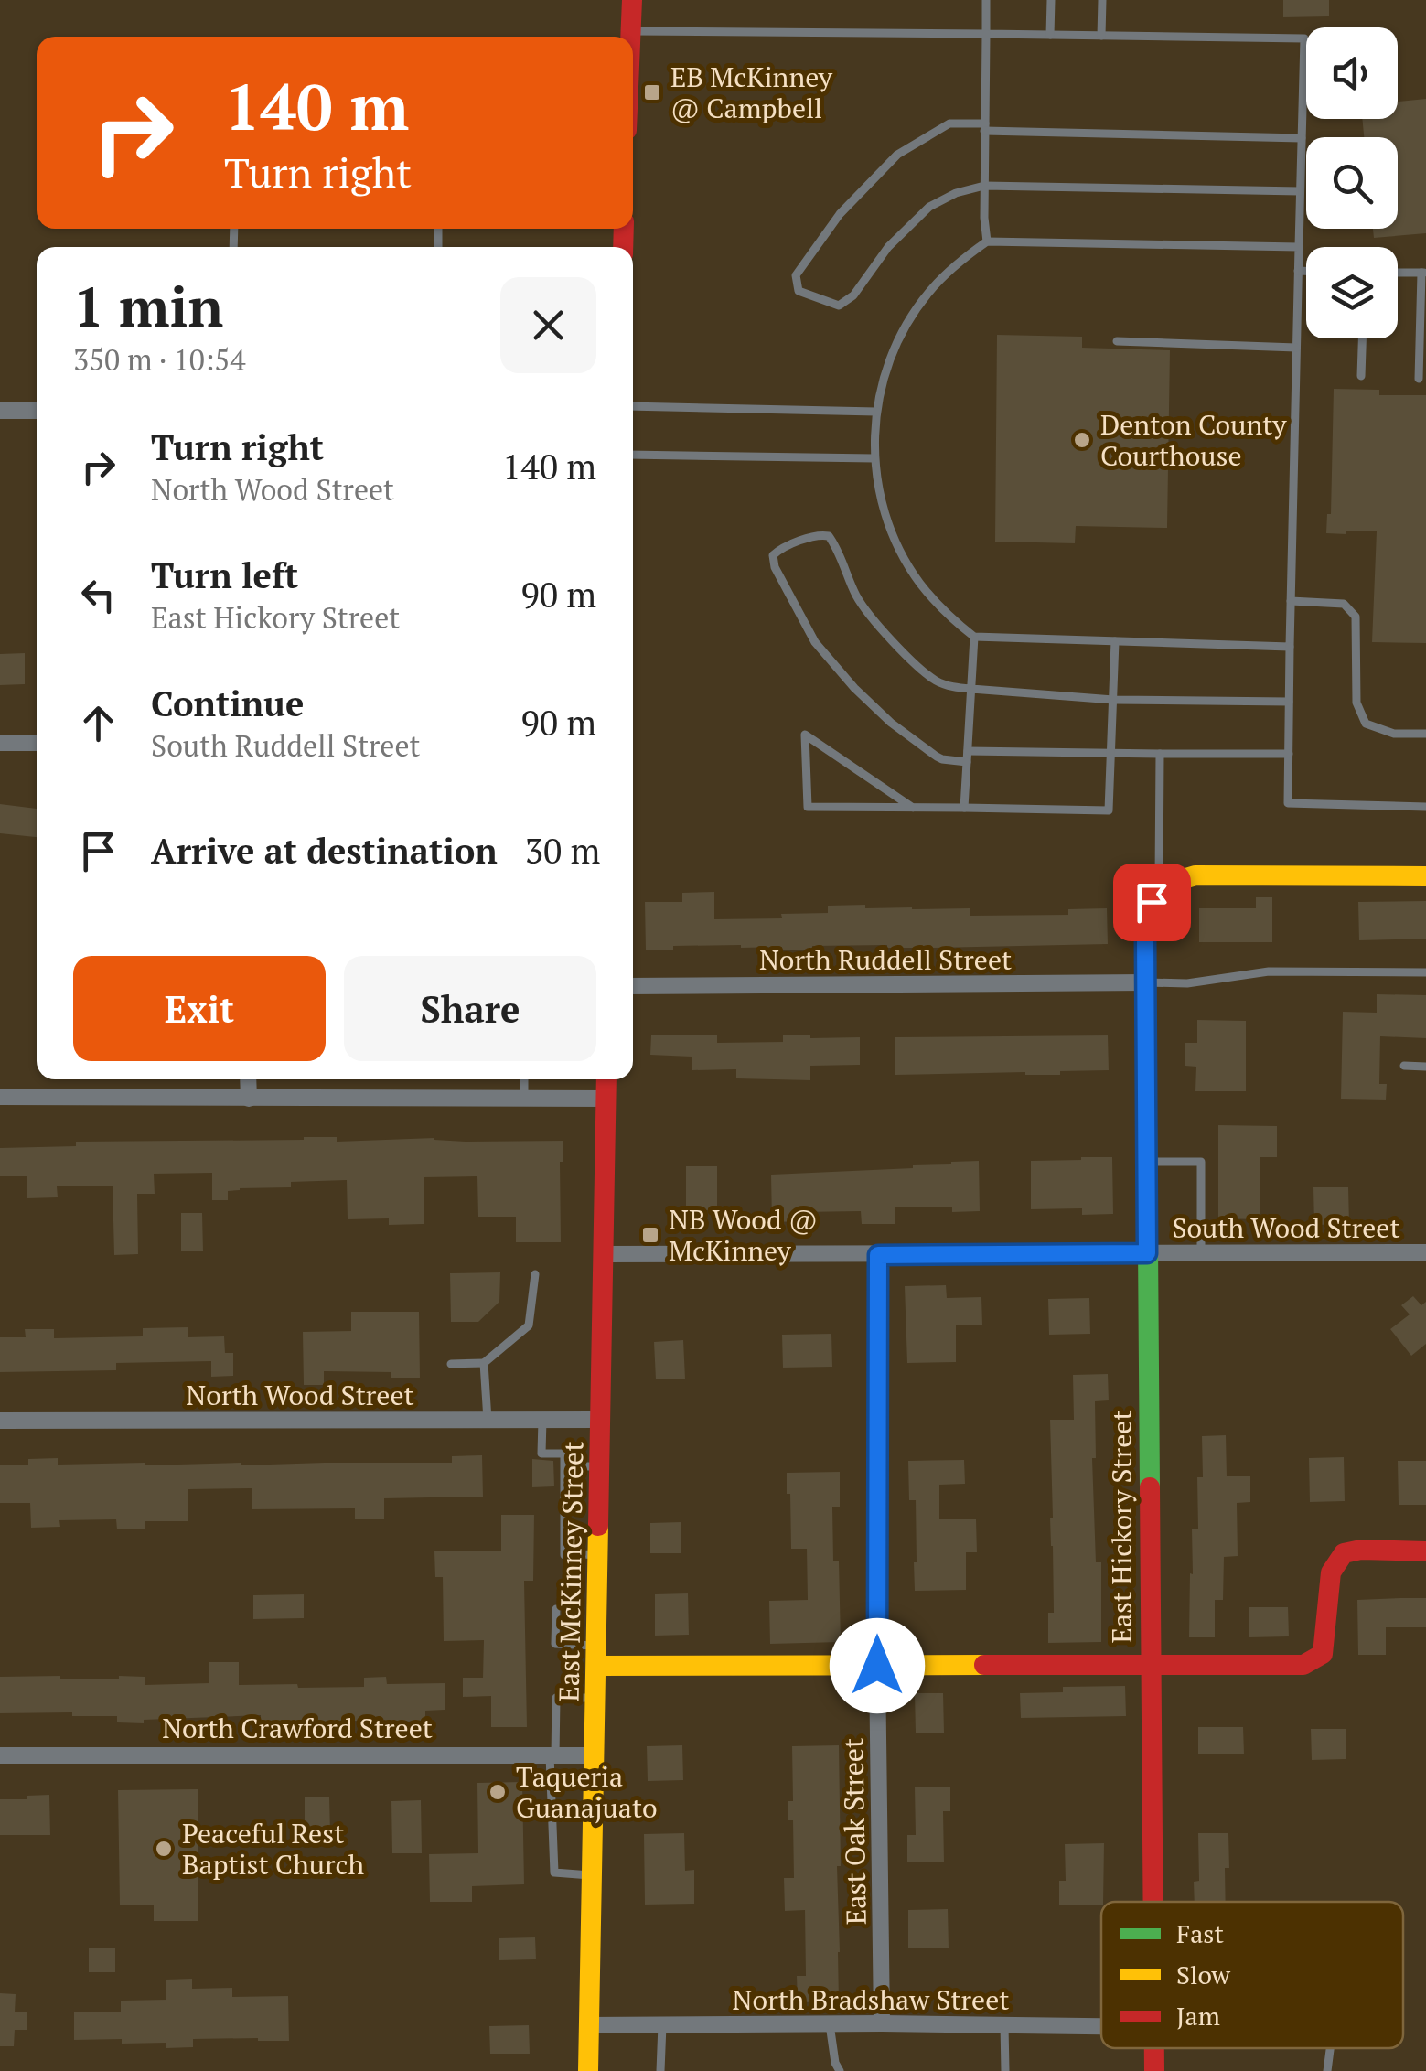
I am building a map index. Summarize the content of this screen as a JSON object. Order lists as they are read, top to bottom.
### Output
{
  "streets": {
    "street": [
      "North Ruddell Street",
      "South Wood Street",
      "North Wood Street",
      "East Hickory Street",
      "East McKinney Street",
      "North Crawford Street",
      "East Oak Street",
      "North Bradshaw Street"
    ]
  },
  "crossings": [
    ["North Ruddell Street", "East Hickory Street"],
    ["South Wood Street", "East Hickory Street"],
    ["North Wood Street", "East McKinney Street"],
    ["East McKinney Street", "North Crawford Street"],
    ["East McKinney Street", "North Bradshaw Street"],
    ["East Oak Street", "North Bradshaw Street"]
  ],
  "places": {
    "transit": ["EB McKinney @ Campbell", "NB Wood @ McKinney"],
    "other": ["Denton County Courthouse", "Taqueria Guanajuato", "Peaceful Rest Baptist Church"]
  },
  "legend": ["Fast", "Slow", "Jam"],
  "page": {
    "turn": ["140 m", "Turn right"],
    "heading": ["1 min", "350 m · 10:54"],
    "list": [
      {
        "name": "Turn right",
        "note": "North Wood Street",
        "value": "140 m"
      },
      {
        "name": "Turn left",
        "note": "East Hickory Street",
        "value": "90 m"
      },
      {
        "name": "Continue",
        "note": "South Ruddell Street",
        "value": "90 m"
      },
      {
        "name": "Arrive at destination",
        "value": "30 m"
      }
    ],
    "buttons": ["Exit", "Share"]
  }
}
